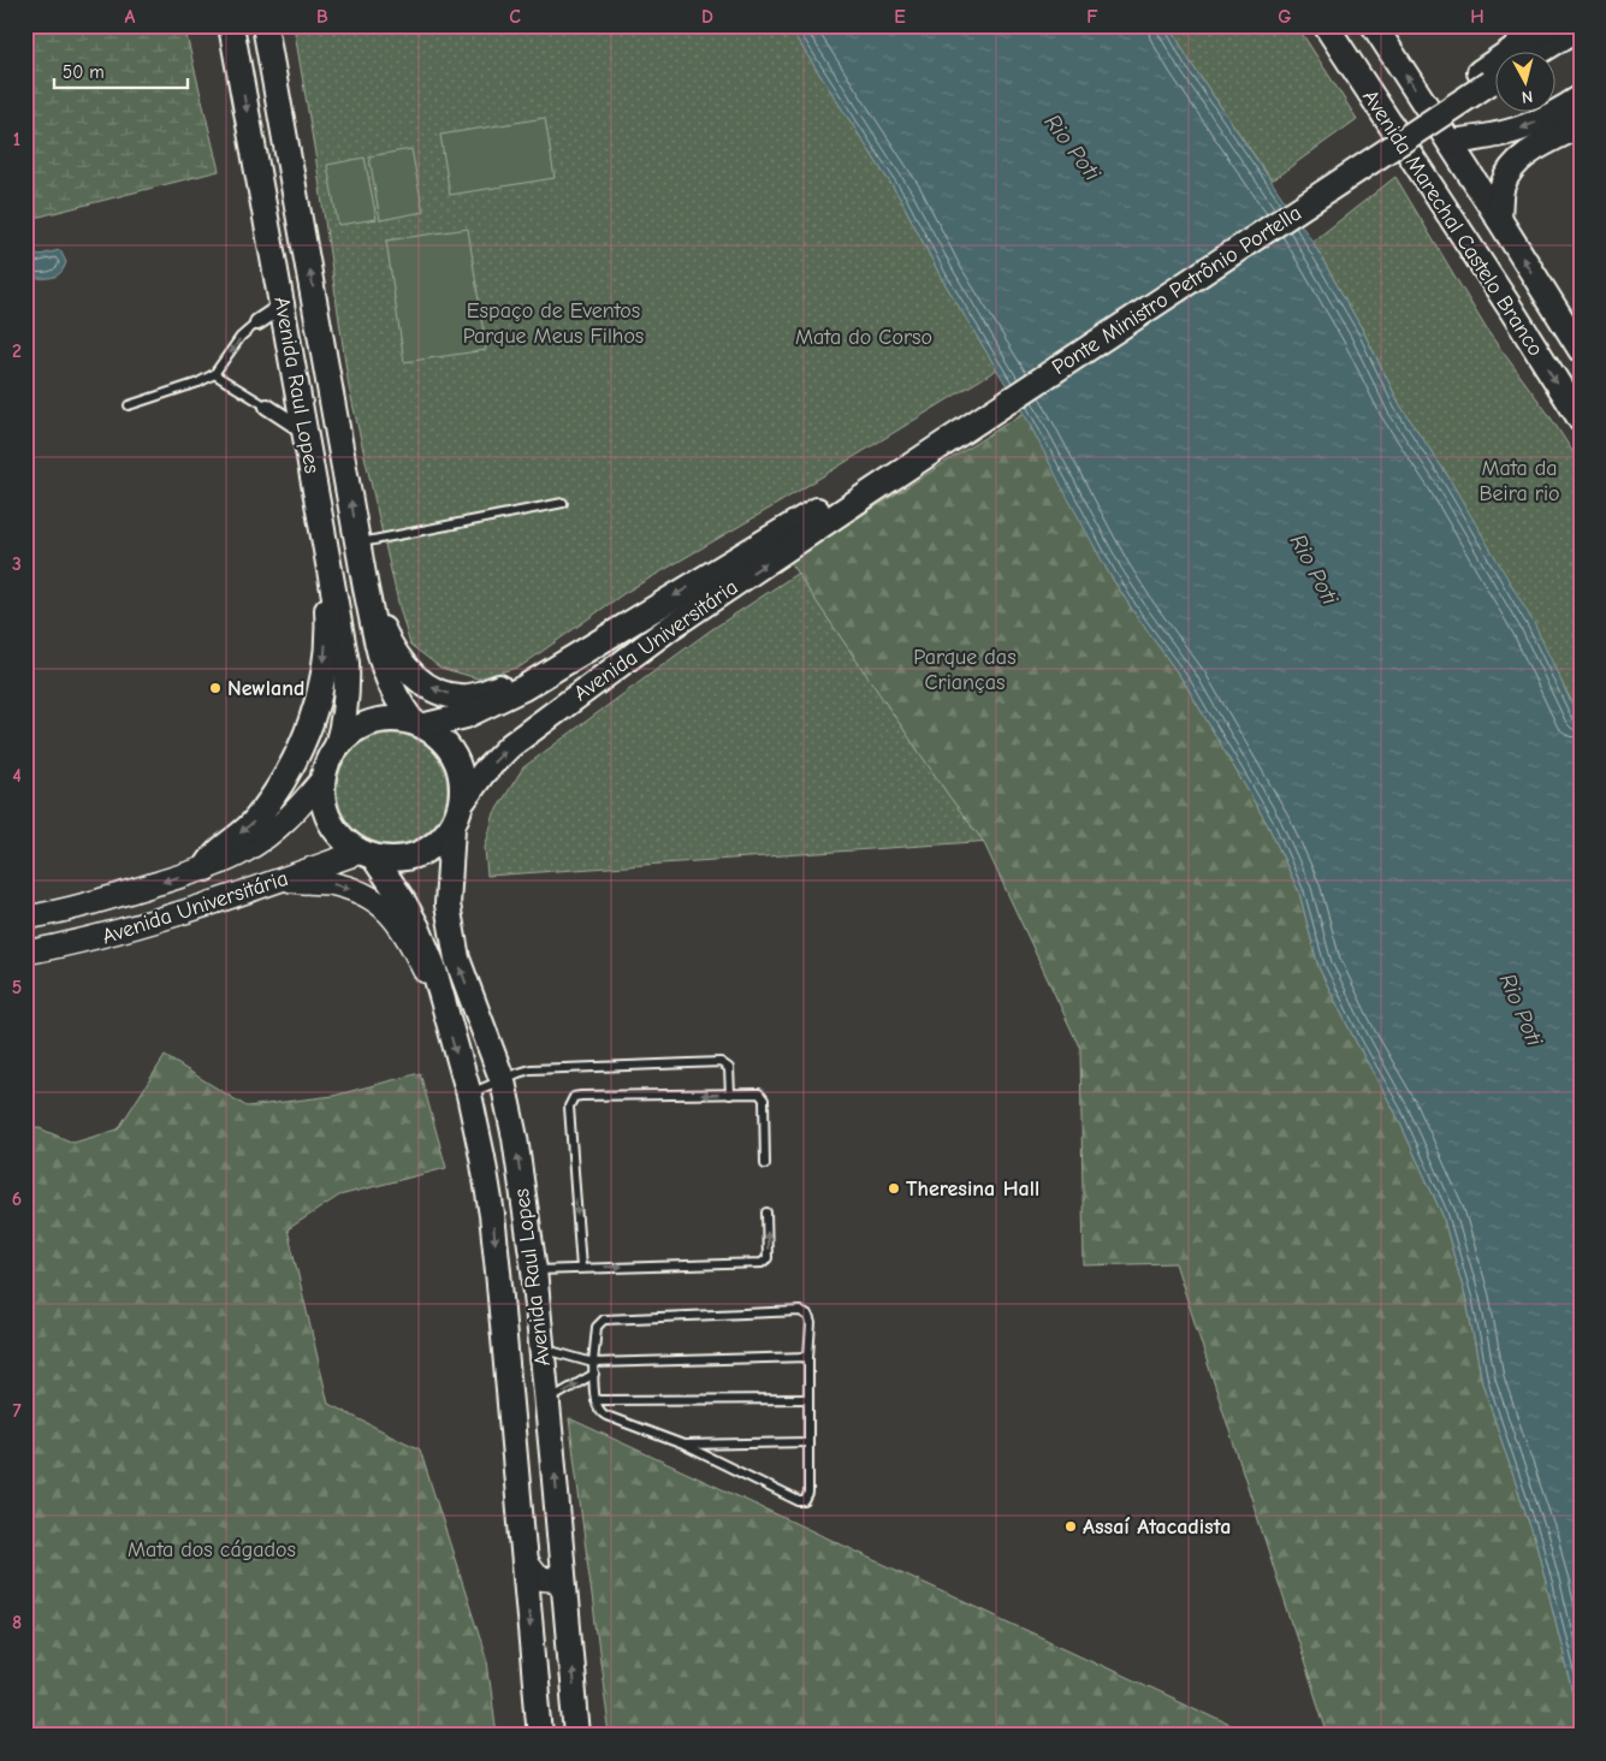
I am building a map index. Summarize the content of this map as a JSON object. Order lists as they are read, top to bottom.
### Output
{
  "streets": {
    "main road": [
      "Avenida Marechal Castelo Branco",
      "Ponte Ministro Petrônio Portella",
      "Avenida Raul Lopes",
      "Avenida Universitária"
    ]
  },
  "crossings": [
    ["Ponte Ministro Petrônio Portella", "Avenida Universitária"],
    ["Avenida Raul Lopes", "Avenida Universitária"]
  ],
  "water": ["Rio Poti"],
  "parks": [
    "Espaço de Eventos Parque Meus Filhos",
    "Mata do Corso",
    "Mata da Beira rio",
    "Parque das Crianças",
    "Mata dos cágados"
  ],
  "places": ["Newland", "Theresina Hall", "Assaí Atacadista"],
  "scale_bar": "50 m",
  "north": "bottom",
  "grid": {
    "columns": [
      "A",
      "B",
      "C",
      "D",
      "E",
      "F",
      "G",
      "H"
    ],
    "rows": [
      "1",
      "2",
      "3",
      "4",
      "5",
      "6",
      "7",
      "8"
    ]
  }
}
